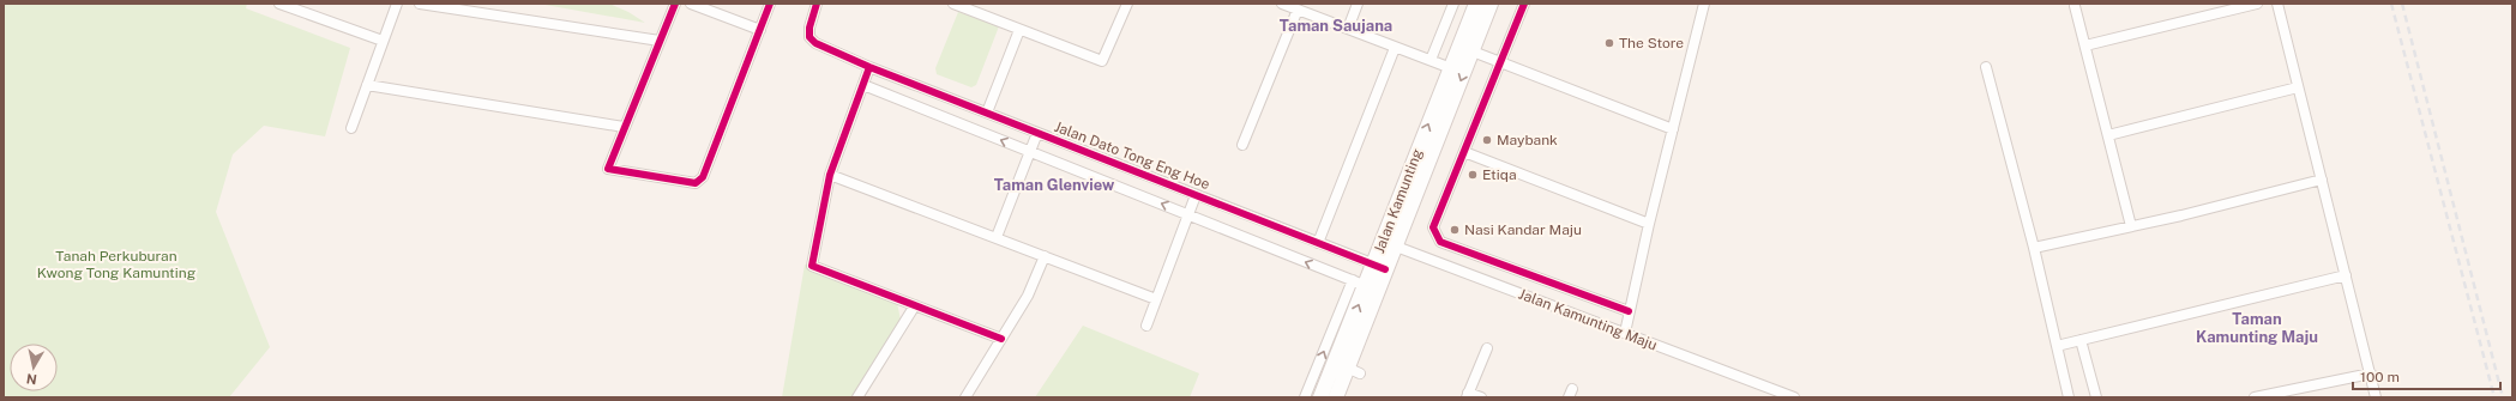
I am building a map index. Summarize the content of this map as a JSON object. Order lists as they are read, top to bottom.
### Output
{
  "streets": {
    "main road": ["Jalan Kamunting"],
    "street": ["Jalan Dato Tong Eng Hoe", "Jalan Kamunting Maju"]
  },
  "crossings": [
    ["Jalan Dato Tong Eng Hoe", "Jalan Kamunting"],
    ["Jalan Kamunting", "Jalan Kamunting Maju"]
  ],
  "districts": ["Taman Saujana", "Taman Glenview", "Taman Kamunting Maju"],
  "parks": ["Tanah Perkuburan Kwong Tong Kamunting"],
  "places": [
    "The Store",
    "Maybank",
    "Etiqa",
    "Nasi Kandar Maju"
  ],
  "scale_bar": "100 m",
  "north": "bottom"
}
